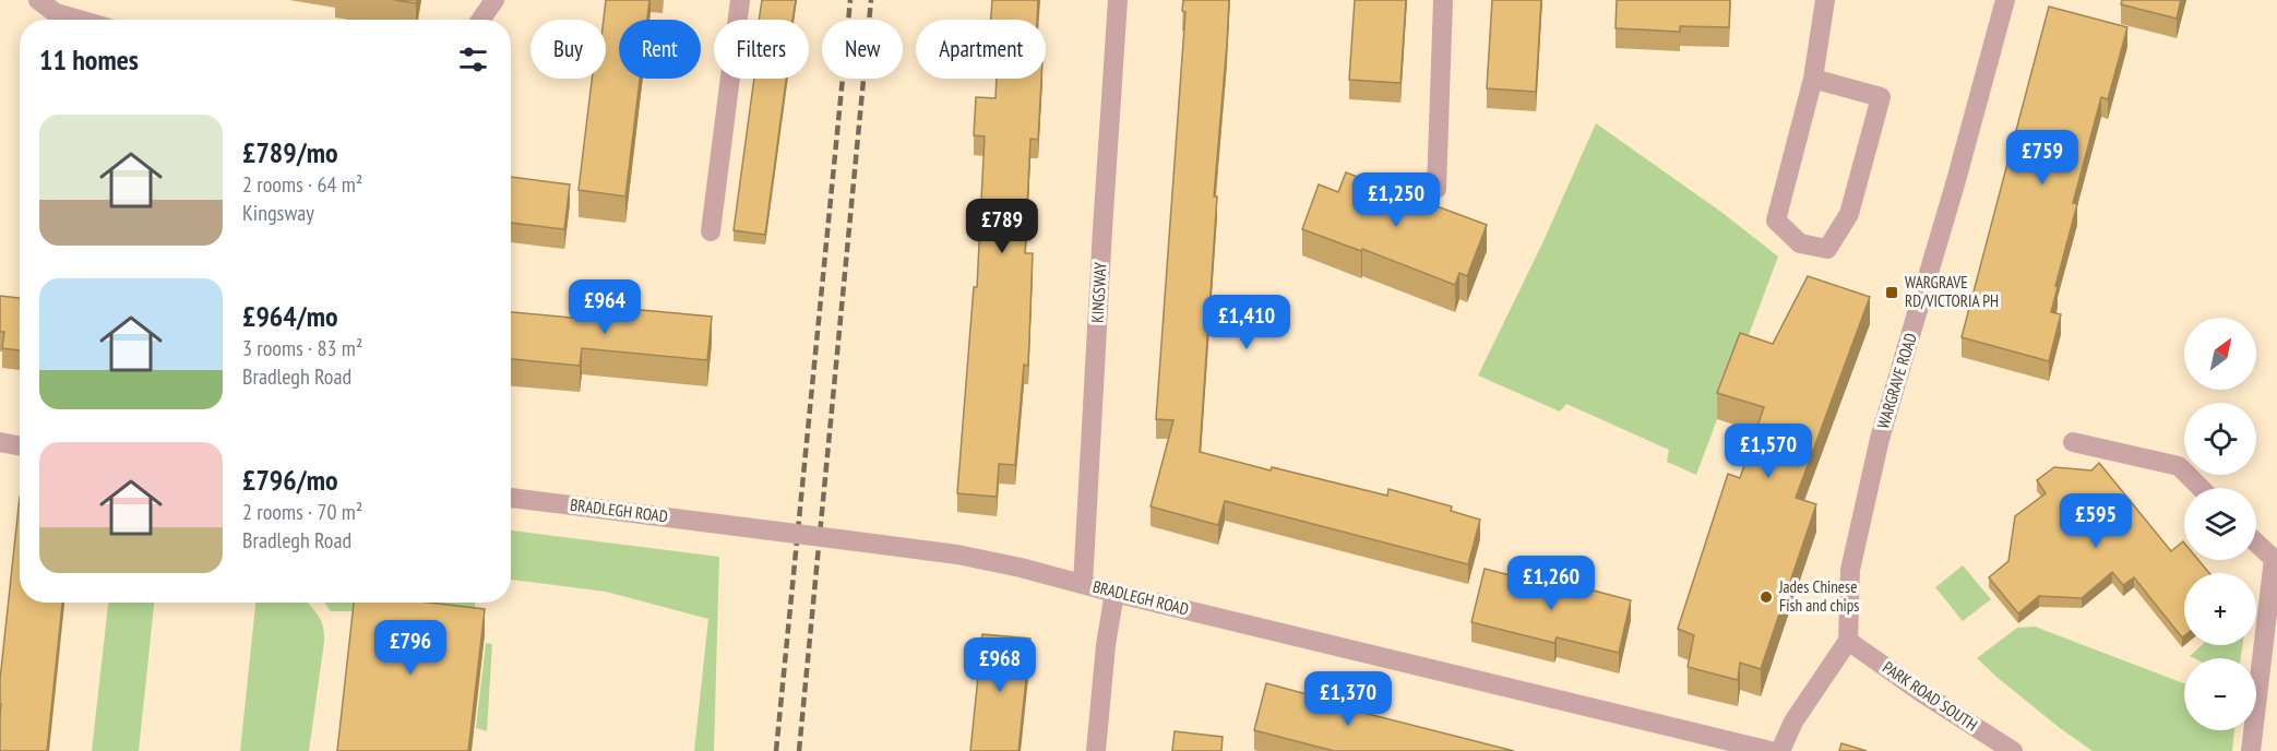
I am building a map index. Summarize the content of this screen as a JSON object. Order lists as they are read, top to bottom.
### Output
{
  "streets": {
    "street": [
      "KINGSWAY",
      "WARGRAVE ROAD",
      "BRADLEGH ROAD",
      "PARK ROAD SOUTH"
    ]
  },
  "crossings": [
    ["KINGSWAY", "BRADLEGH ROAD"],
    ["WARGRAVE ROAD", "PARK ROAD SOUTH"]
  ],
  "places": {
    "transit": ["WARGRAVE RD/VICTORIA PH"],
    "other": ["Jades Chinese Fish and chips"]
  },
  "north": "top right",
  "page": {
    "chip": [
      "Buy",
      "Rent",
      "Filters",
      "New",
      "Apartment"
    ],
    "heading": "11 homes",
    "list": [
      {
        "name": "£789/mo",
        "note": "2 rooms · 64 m² · Kingsway"
      },
      {
        "name": "£964/mo",
        "note": "3 rooms · 83 m² · Bradlegh Road"
      },
      {
        "name": "£796/mo",
        "note": "2 rooms · 70 m² · Bradlegh Road"
      }
    ],
    "price": [
      "£759",
      "£1,250",
      "£789",
      "£964",
      "£1,410",
      "£1,570",
      "£595",
      "£1,260",
      "£796",
      "£968",
      "£1,370"
    ],
    "map_buttons": ["+", "−"]
  }
}
